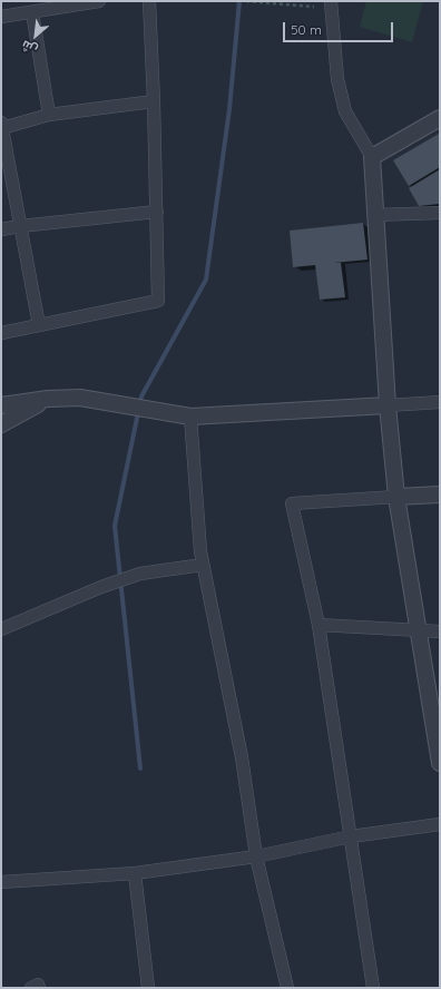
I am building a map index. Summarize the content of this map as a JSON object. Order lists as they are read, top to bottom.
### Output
{
  "scale_bar": "50 m",
  "north": "bottom left"
}
